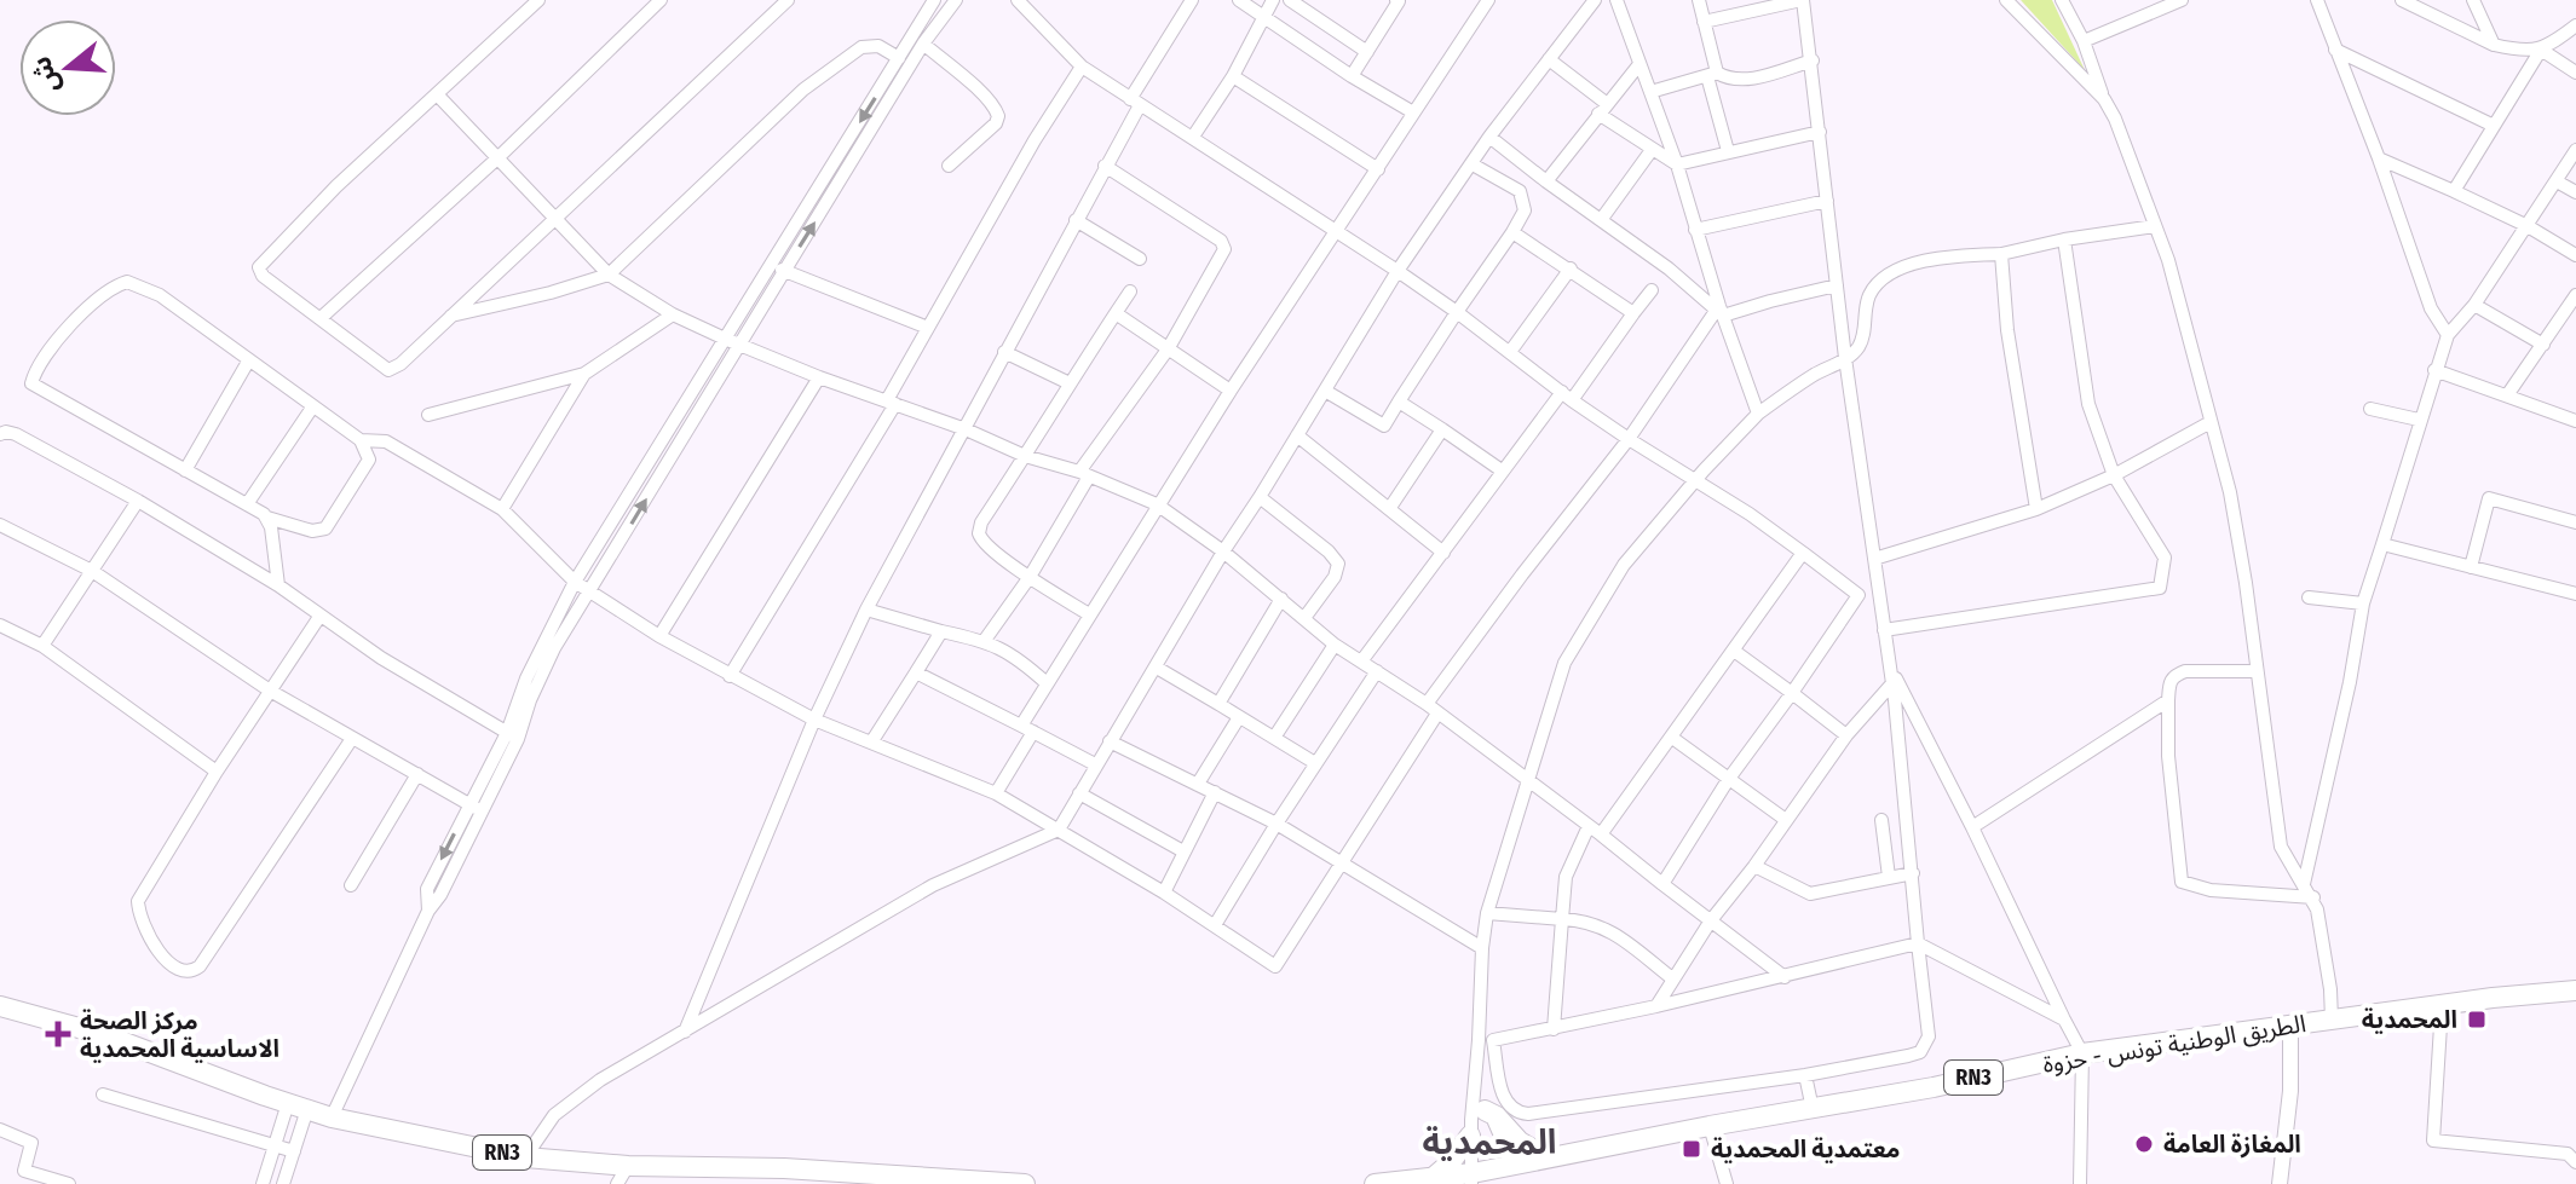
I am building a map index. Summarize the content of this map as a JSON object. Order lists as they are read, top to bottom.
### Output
{
  "streets": {
    "main road": ["الطريق الوطنية تونس - حزوة", "RN3"]
  },
  "districts": ["المحمدية"],
  "places": {
    "transit": ["المحمدية", "معتمدية المحمدية"],
    "health": ["مركز الصحة الاساسية المحمدية"],
    "other": ["المغازة العامة"]
  },
  "north": "left"
}
